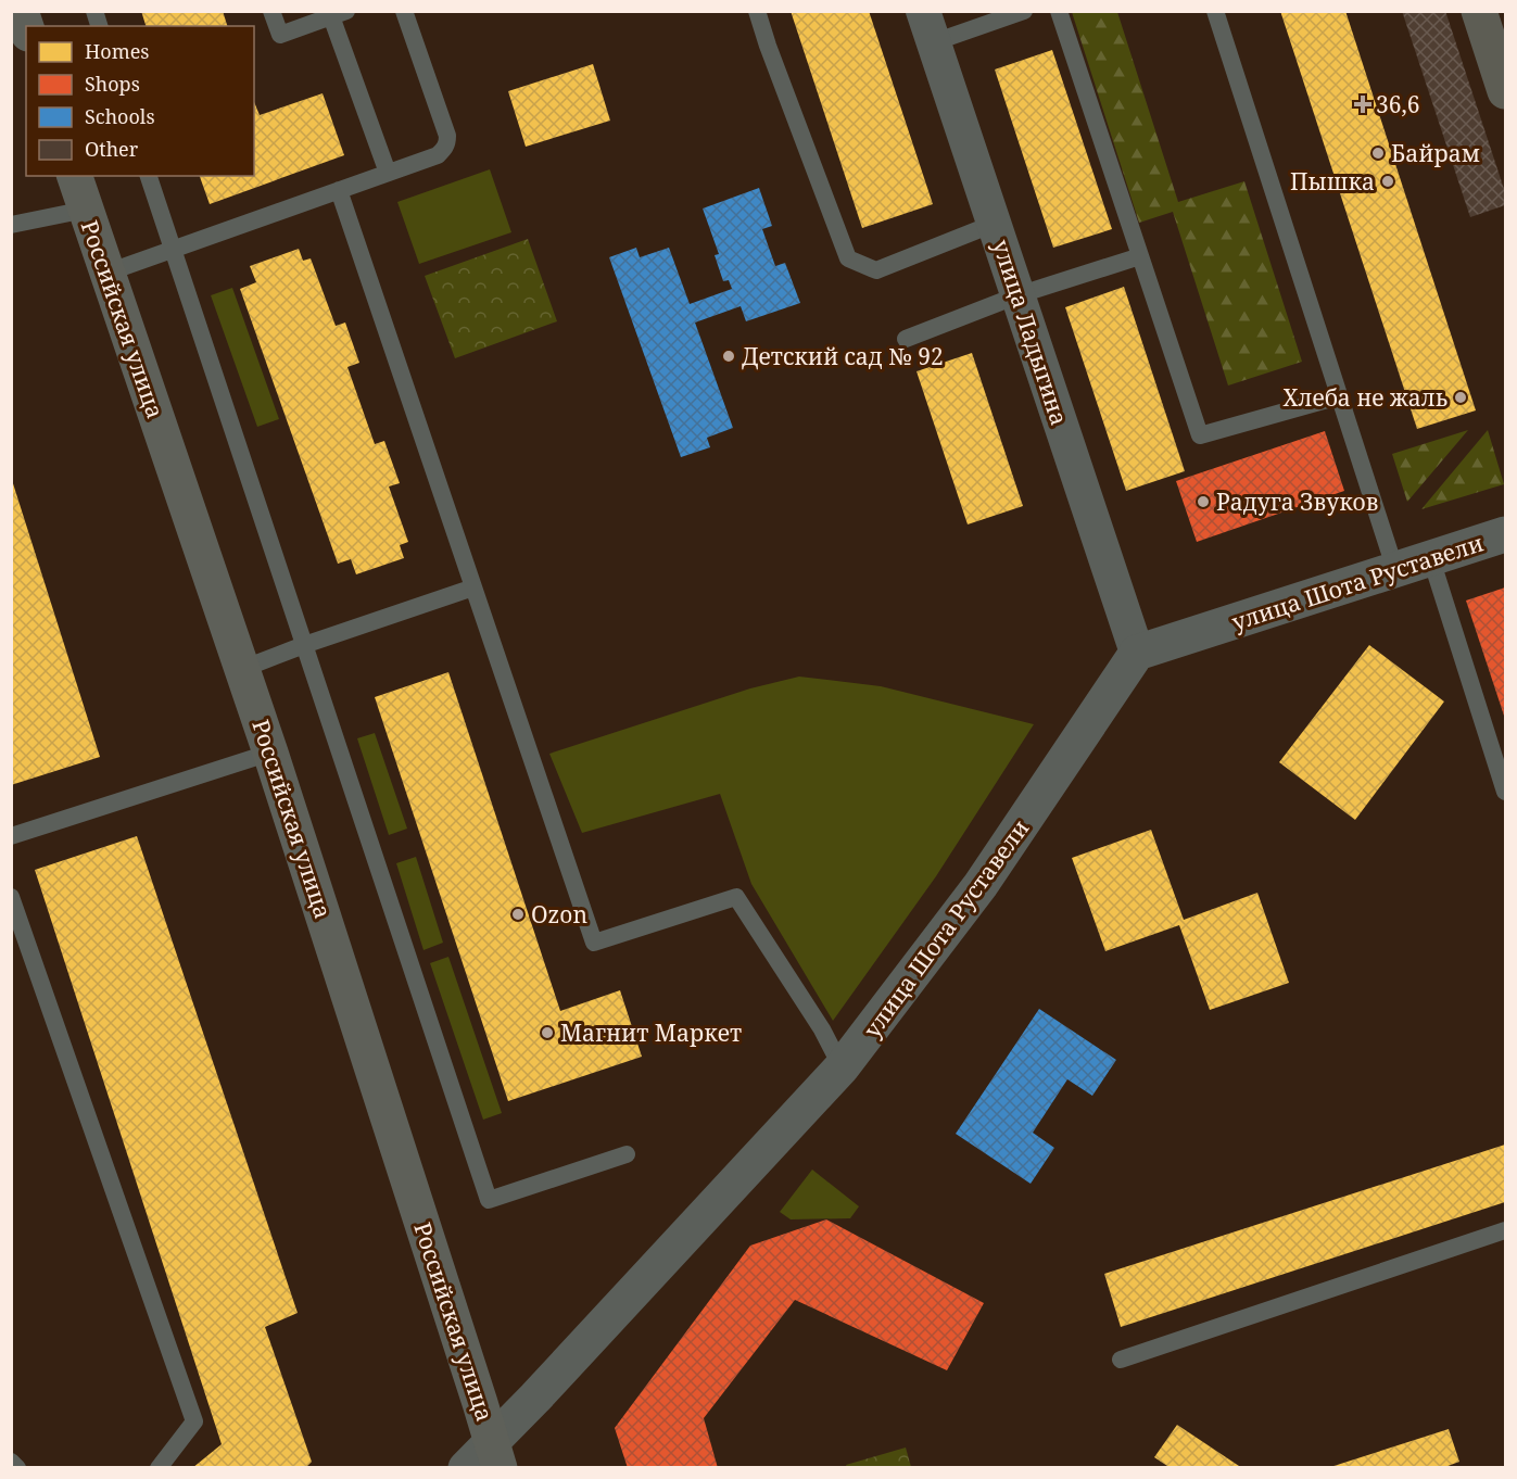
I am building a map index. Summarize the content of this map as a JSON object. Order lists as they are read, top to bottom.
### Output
{
  "streets": {
    "main road": ["Российская улица"],
    "street": ["улица Ладыгина", "улица Шота Руставели"]
  },
  "crossings": [
    ["Российская улица", "улица Шота Руставели"],
    ["улица Ладыгина", "улица Шота Руставели"]
  ],
  "places": {
    "health": ["36,6"],
    "other": [
      "Байрам",
      "Пышка",
      "Детский сад № 92",
      "Хлеба не жаль",
      "Радуга Звуков",
      "Ozon",
      "Магнит Маркет"
    ]
  },
  "legend": [
    "Homes",
    "Shops",
    "Schools",
    "Other"
  ]
}
